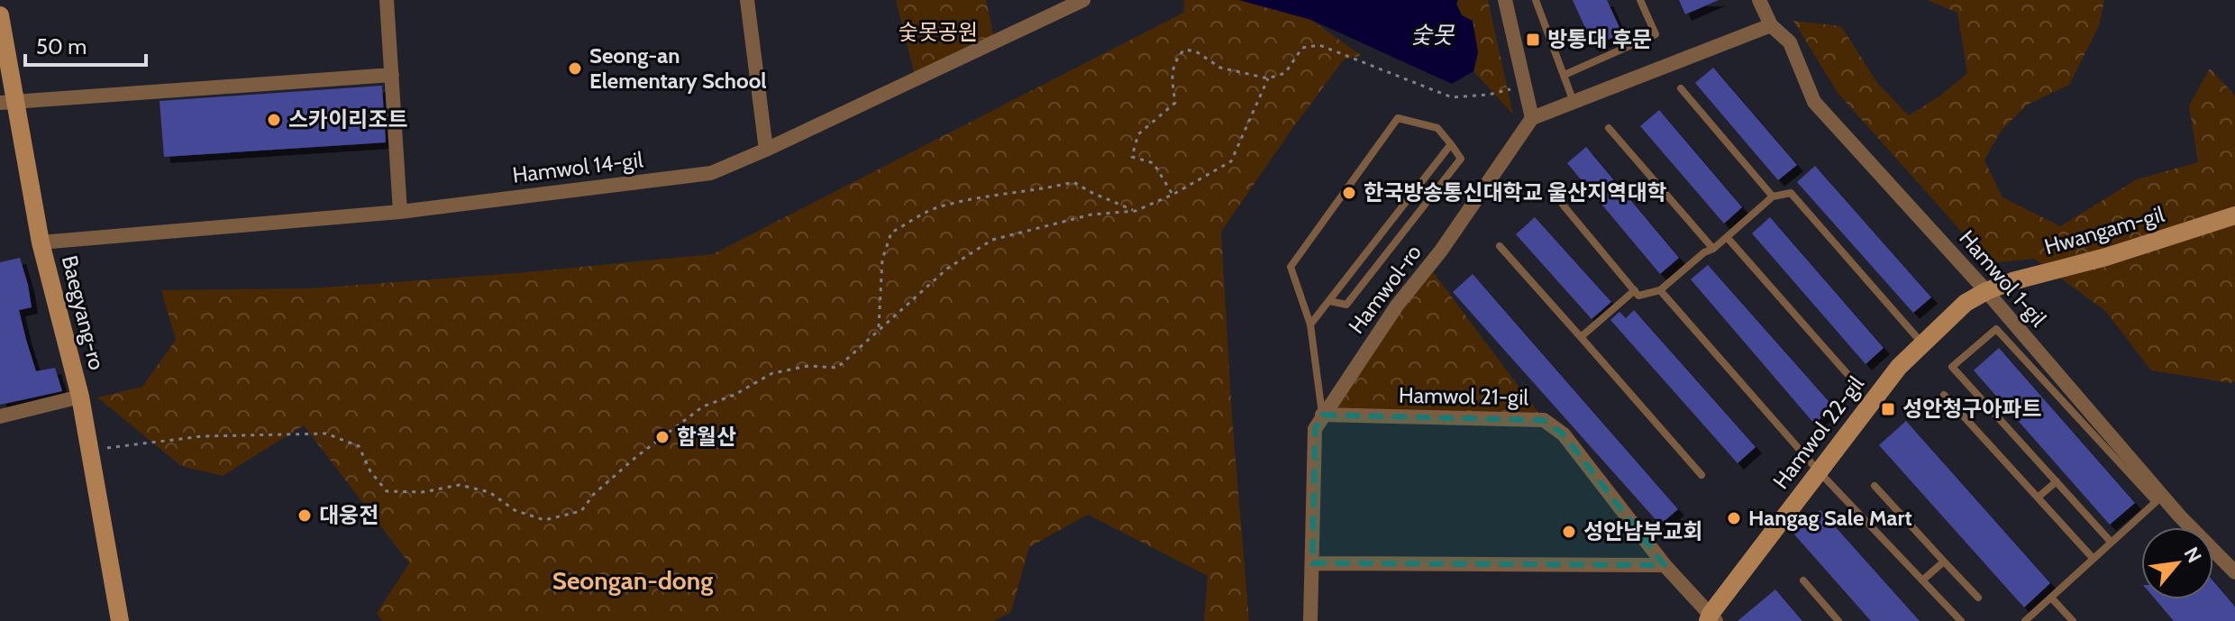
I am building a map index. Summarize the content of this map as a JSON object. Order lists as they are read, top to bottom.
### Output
{
  "streets": {
    "street": [
      "Hamwol 14-gil",
      "Hwangam-gil",
      "Hamwol 1-gil",
      "Hamwol-ro",
      "Baegyang-ro",
      "Hamwol 21-gil",
      "Hamwol 22-gil"
    ]
  },
  "crossings": [
    ["Hamwol 14-gil", "Baegyang-ro"],
    ["Hwangam-gil", "Hamwol 1-gil"],
    ["Hwangam-gil", "Hamwol 22-gil"],
    ["Hamwol 1-gil", "Hamwol 22-gil"],
    ["Hamwol-ro", "Hamwol 21-gil"],
    ["Hamwol 21-gil", "Hamwol 22-gil"]
  ],
  "districts": ["Seongan-dong"],
  "water": ["숯못"],
  "parks": ["숯못공원"],
  "places": {
    "transit": ["방통대 후문", "성안청구아파트"],
    "other": [
      "Seong-an Elementary School",
      "스카이리조트",
      "한국방송통신대학교 울산지역대학",
      "함월산",
      "대웅전",
      "Hangag Sale Mart",
      "성안남부교회"
    ]
  },
  "scale_bar": "50 m",
  "north": "top right"
}
